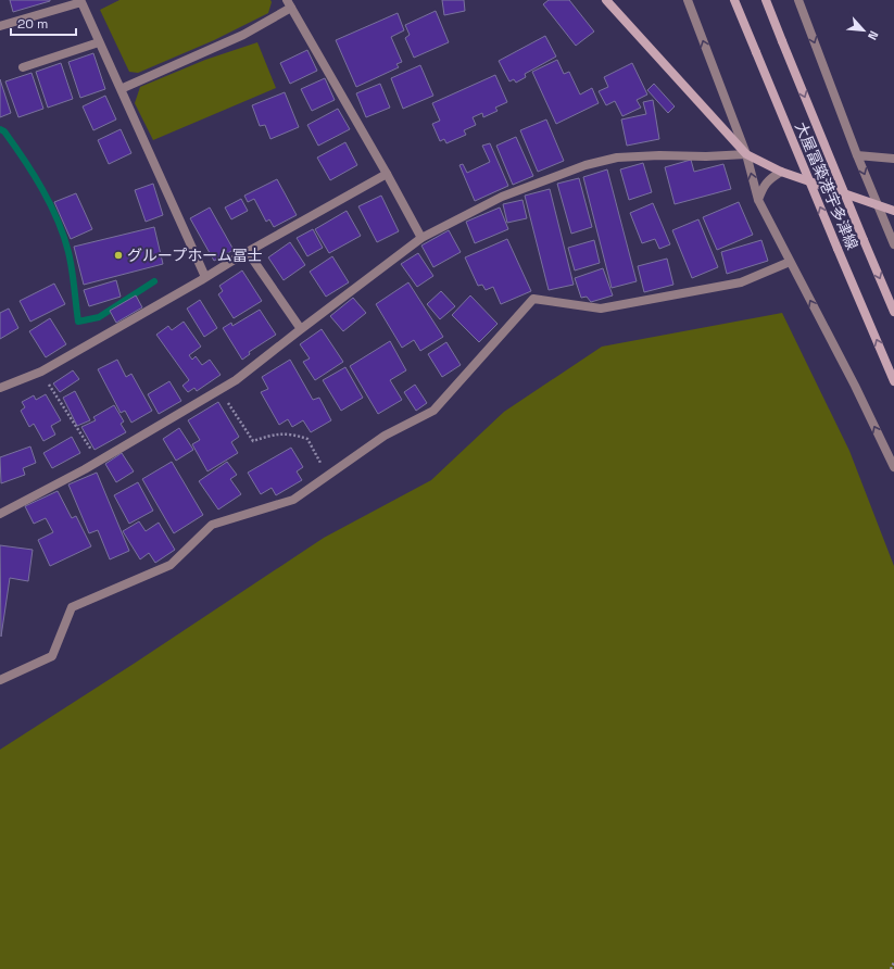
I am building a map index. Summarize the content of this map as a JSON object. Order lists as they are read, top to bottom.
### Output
{
  "streets": {
    "main road": ["大屋冨築港宇多津線"]
  },
  "places": ["グループホーム冨士"],
  "scale_bar": "20 m",
  "north": "bottom right"
}
